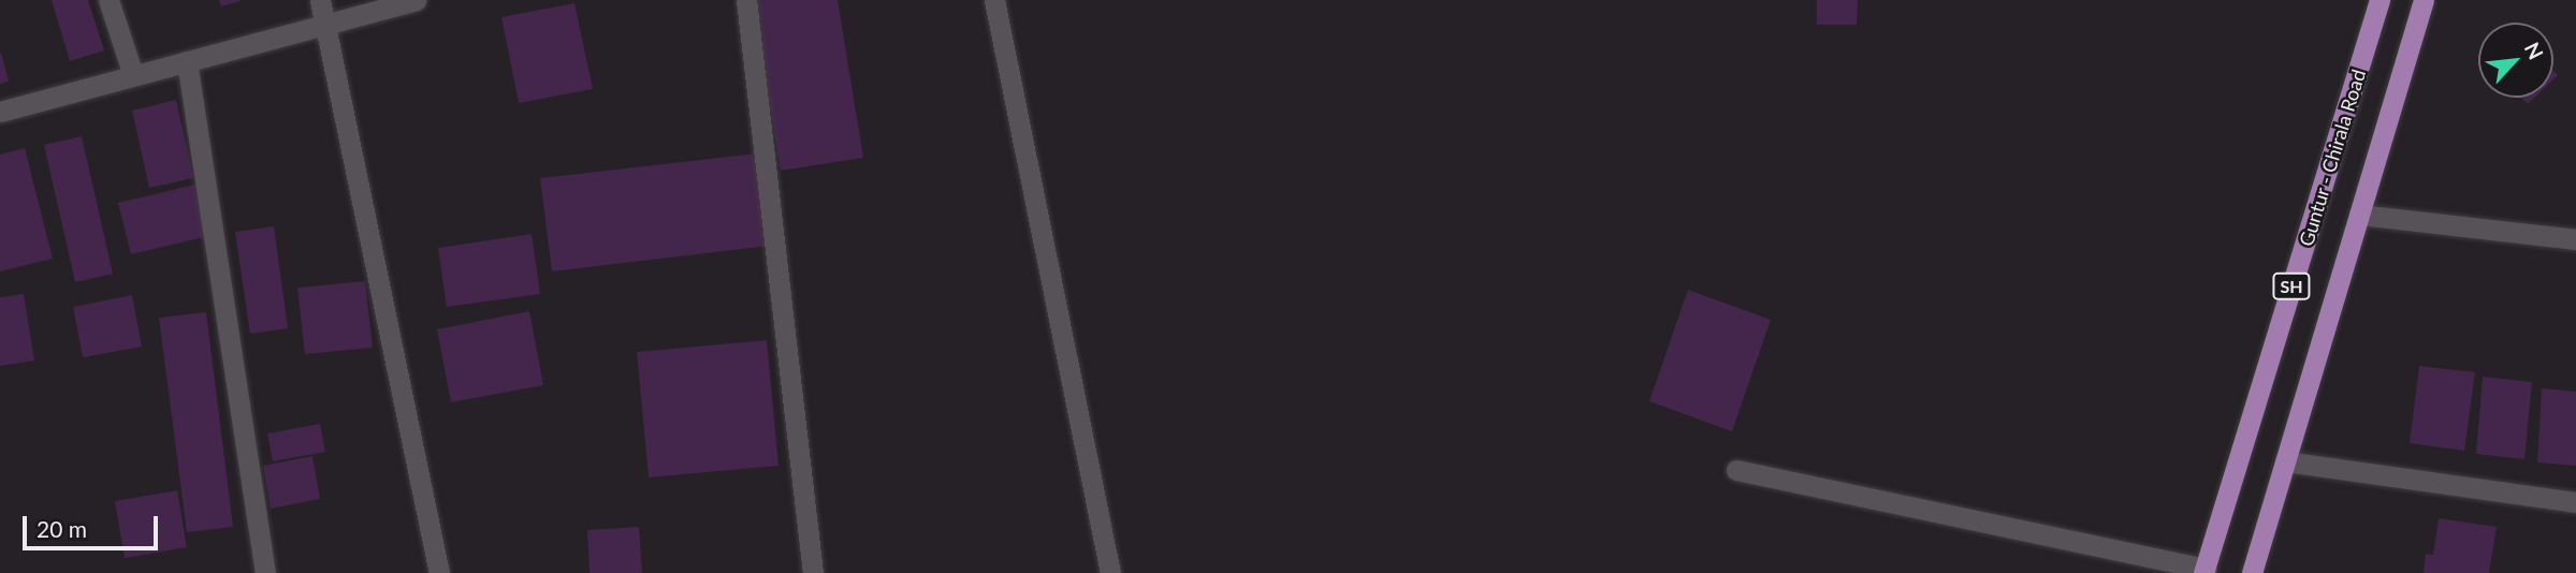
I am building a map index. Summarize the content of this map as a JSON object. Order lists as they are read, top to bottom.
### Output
{
  "streets": {
    "main road": ["Guntur - Chirala Road", "SH"]
  },
  "scale_bar": "20 m",
  "north": "top right"
}
